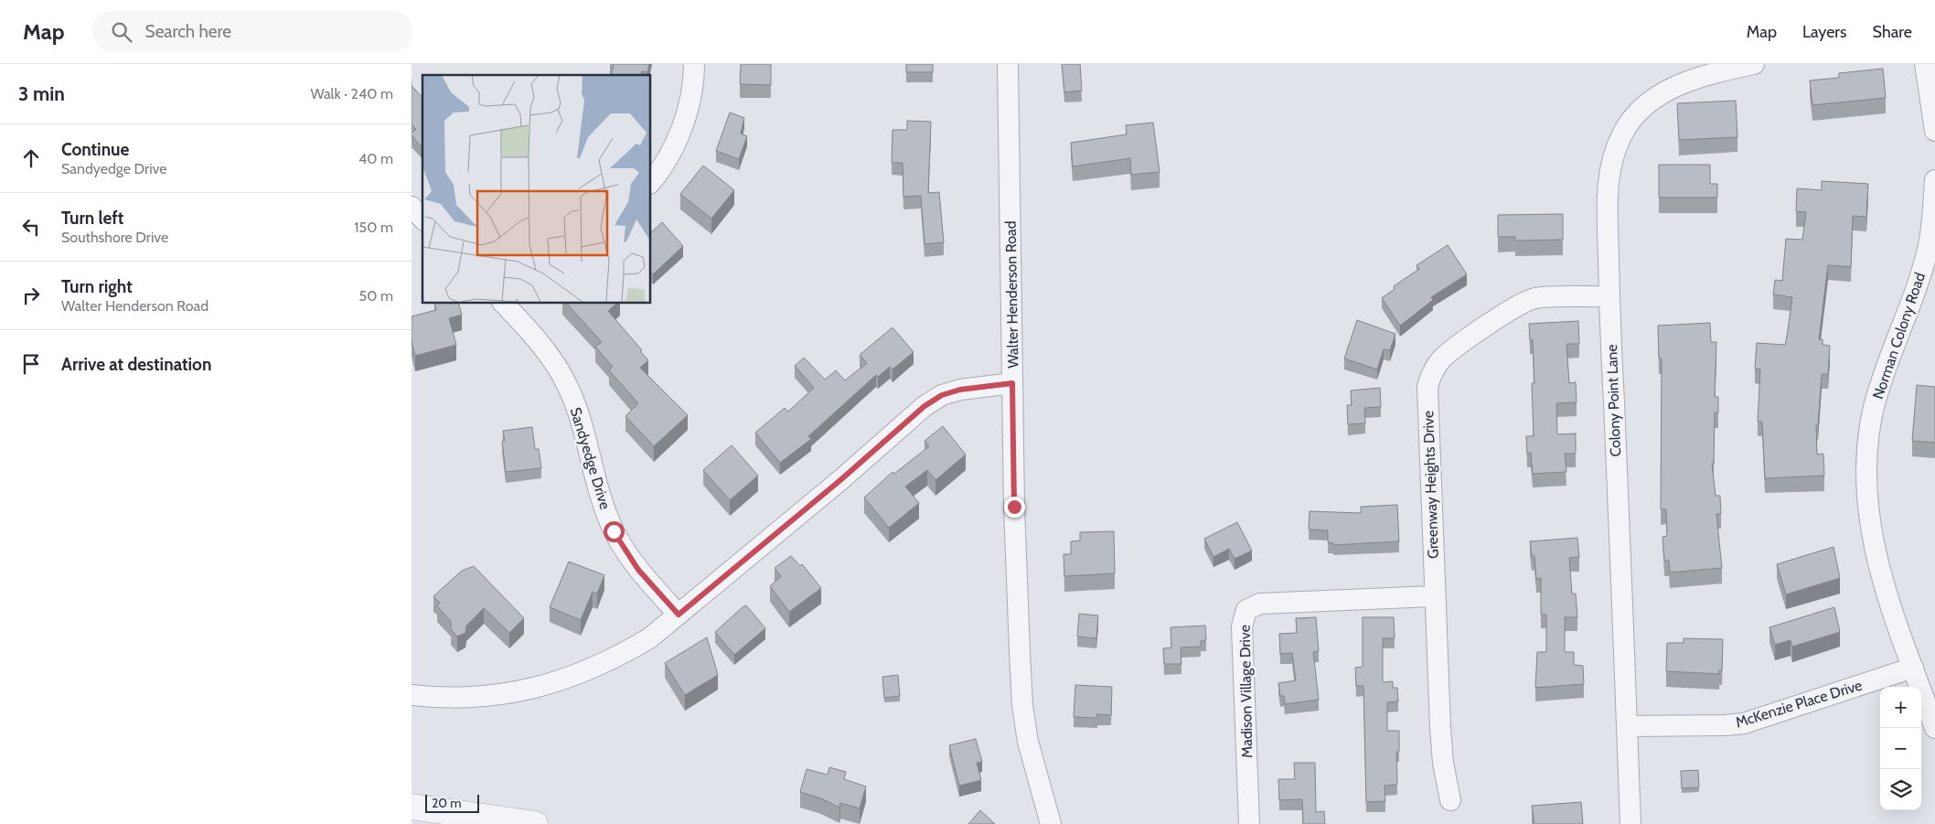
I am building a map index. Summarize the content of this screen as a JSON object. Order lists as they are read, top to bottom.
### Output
{
  "streets": {
    "street": [
      "Walter Henderson Road",
      "Norman Colony Road",
      "Colony Point Lane",
      "Sandyedge Drive",
      "Greenway Heights Drive",
      "Madison Village Drive",
      "McKenzie Place Drive"
    ]
  },
  "crossings": [
    ["Norman Colony Road", "McKenzie Place Drive"],
    ["Colony Point Lane", "Greenway Heights Drive"],
    ["Colony Point Lane", "McKenzie Place Drive"],
    ["Greenway Heights Drive", "Madison Village Drive"]
  ],
  "scale_bar": "20 m",
  "page": {
    "header": "Map",
    "search": "Search here",
    "nav": ["Map", "Layers", "Share"],
    "heading": ["3 min", "Walk · 240 m"],
    "list": [
      ["Continue", "Sandyedge Drive", "40 m"],
      ["Turn left", "Southshore Drive", "150 m"],
      ["Turn right", "Walter Henderson Road", "50 m"],
      "Arrive at destination"
    ],
    "map_buttons": ["+", "−"],
    "scale": "20 m"
  }
}
